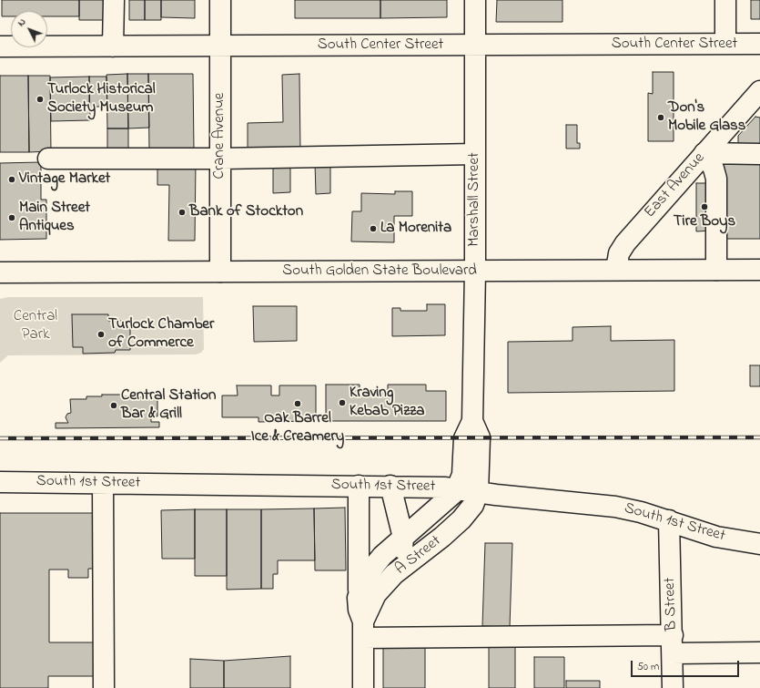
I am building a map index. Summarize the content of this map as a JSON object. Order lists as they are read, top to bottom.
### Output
{
  "streets": {
    "street": [
      "South Center Street",
      "Crane Avenue",
      "East Avenue",
      "Marshall Street",
      "South Golden State Boulevard",
      "South 1st Street",
      "A Street",
      "B Street"
    ]
  },
  "crossings": [
    ["South Center Street", "Crane Avenue"],
    ["South Center Street", "Marshall Street"],
    ["Crane Avenue", "South Golden State Boulevard"],
    ["East Avenue", "South Golden State Boulevard"],
    ["Marshall Street", "South Golden State Boulevard"],
    ["Marshall Street", "South 1st Street"],
    ["Marshall Street", "A Street"],
    ["South 1st Street", "A Street"],
    ["South 1st Street", "B Street"]
  ],
  "parks": ["Central Park"],
  "places": [
    "Turlock Historical Society Museum",
    "Don's Mobile Glass",
    "Vintage Market",
    "Tire Boys",
    "Bank of Stockton",
    "Main Street Antiques",
    "La Morenita",
    "Turlock Chamber of Commerce",
    "Kraving Kebab Pizza",
    "Oak Barrel Ice & Creamery",
    "Central Station Bar & Grill"
  ],
  "scale_bar": "50 m",
  "north": "top left"
}
